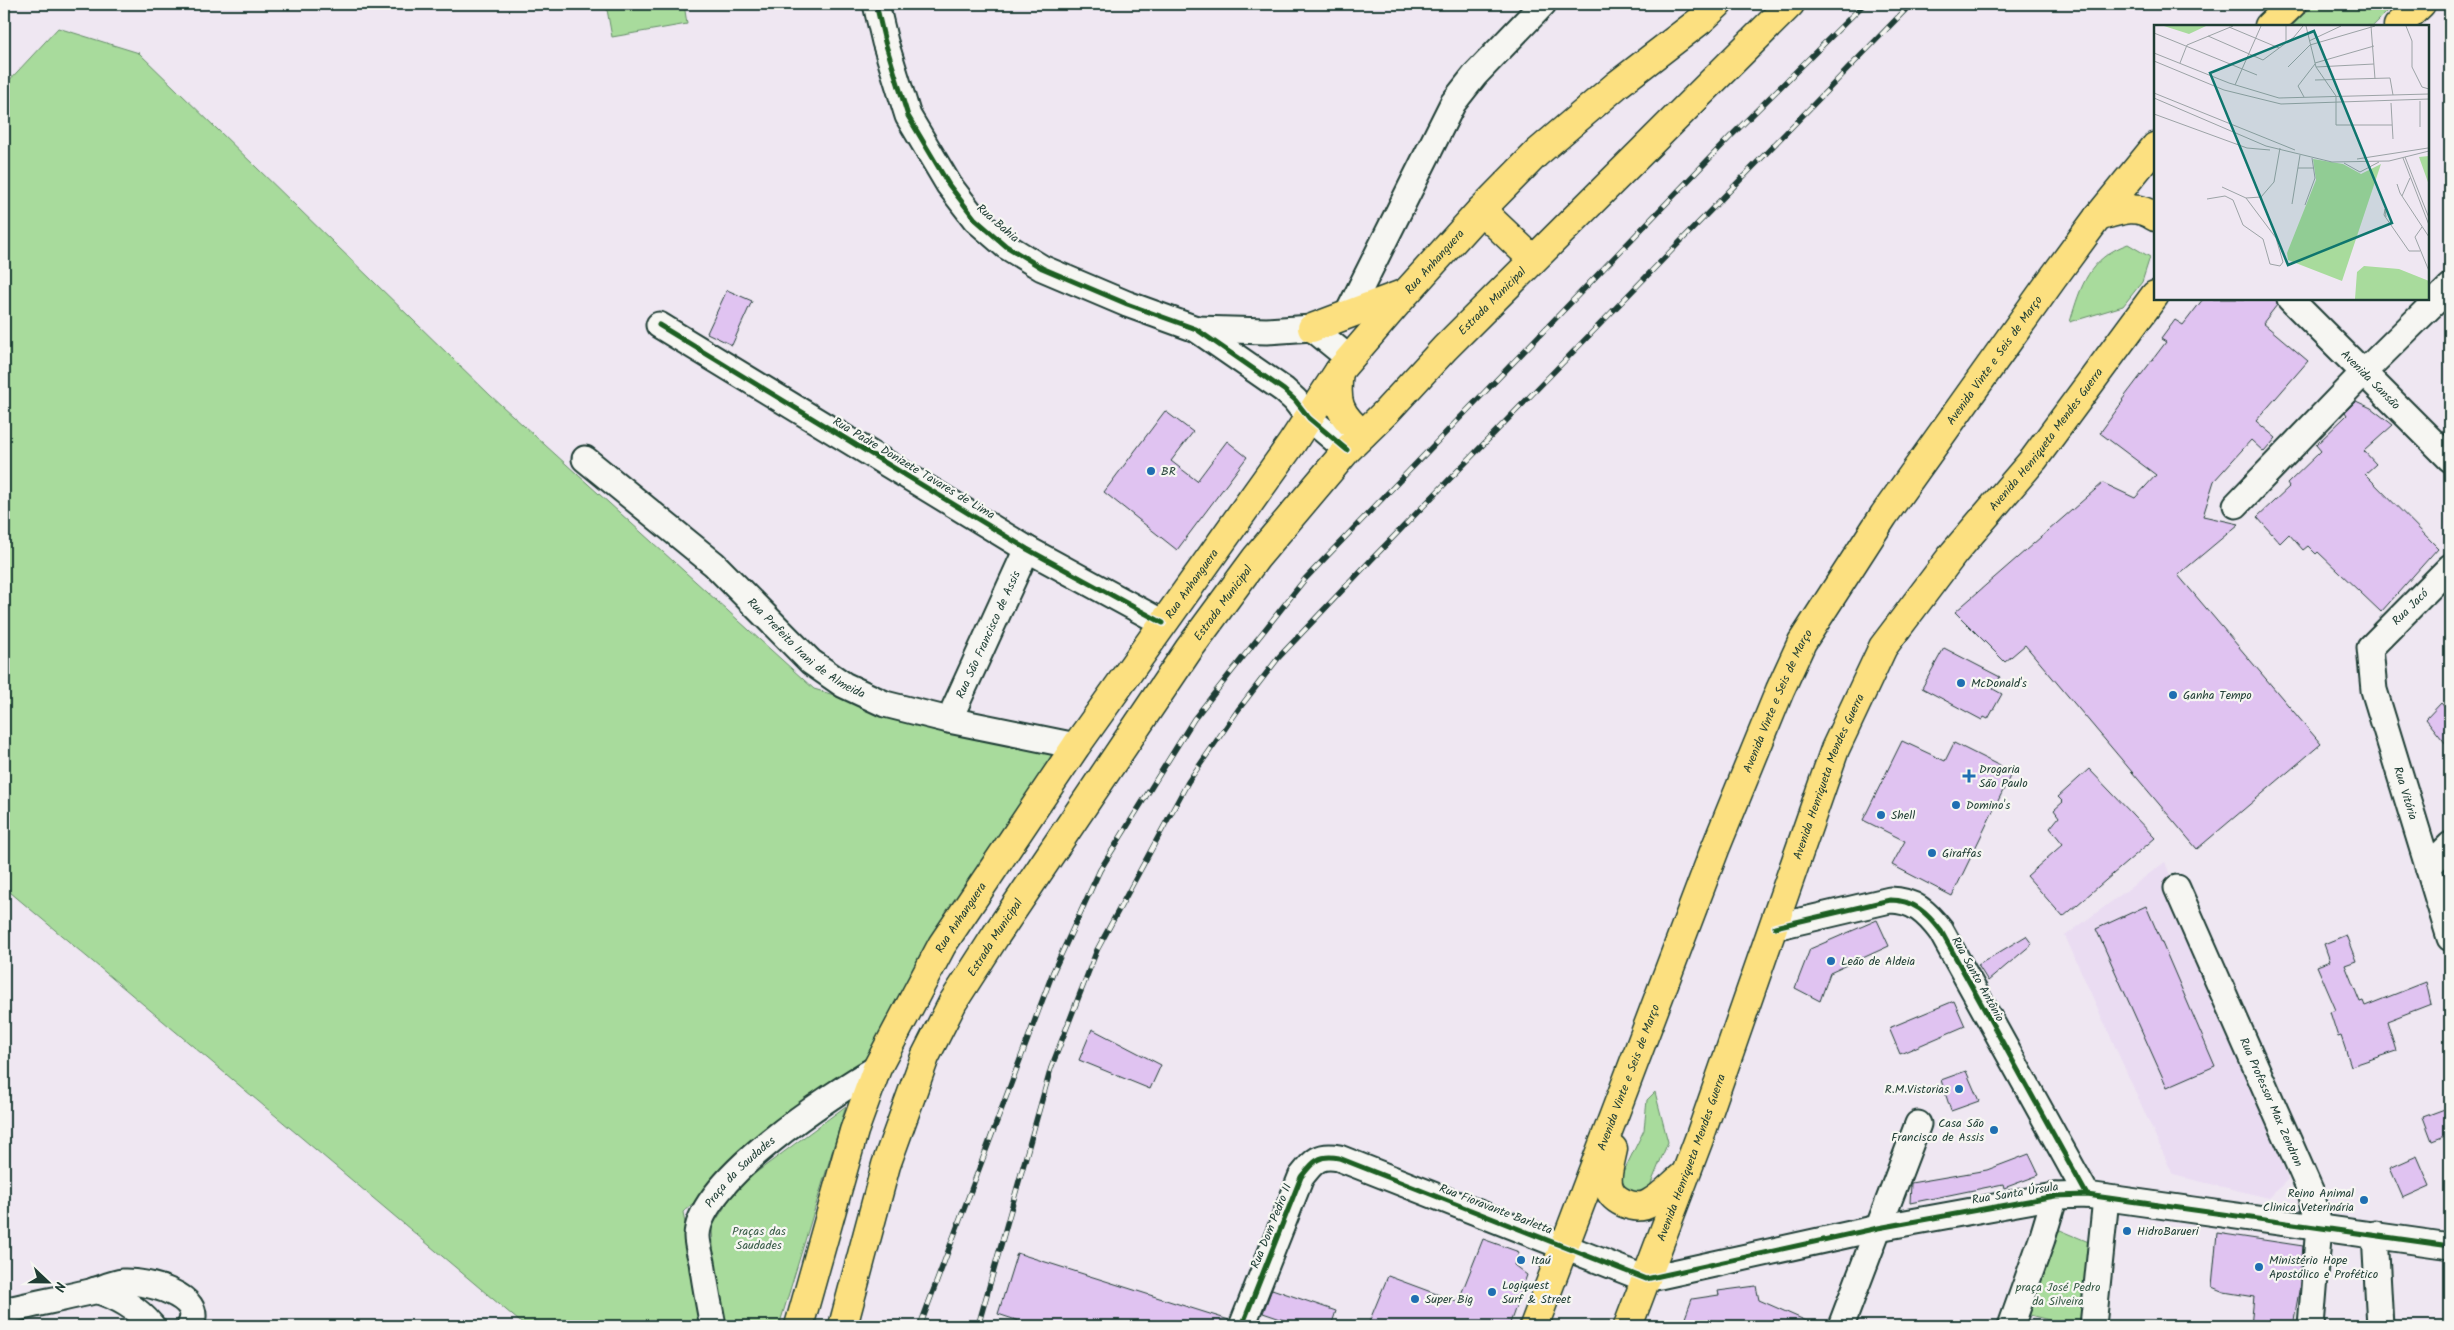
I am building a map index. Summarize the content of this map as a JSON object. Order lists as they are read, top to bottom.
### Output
{
  "streets": {
    "main road": [
      "Rua Anhanguera",
      "Estrada Municipal",
      "Avenida Vinte e Seis de Março",
      "Avenida Henriqueta Mendes Guerra"
    ],
    "street": [
      "Rua Bahia",
      "Avenida Sansão",
      "Rua Padre Donizete Tavares de Lima",
      "Rua Jacó",
      "Rua São Francisco de Assis",
      "Rua Prefeito Irani de Almeida",
      "Rua Vitória",
      "Rua Santo Antônio",
      "Rua Professor Max Zendron",
      "Praça da Saudades",
      "Rua Santa Úrsula",
      "Rua Fioravante Barletta",
      "Rua Dom Pedro II"
    ]
  },
  "crossings": [
    ["Rua Anhanguera", "Rua Padre Donizete Tavares de Lima"],
    ["Rua Anhanguera", "Rua Prefeito Irani de Almeida"],
    ["Rua Anhanguera", "Praça da Saudades"],
    ["Avenida Vinte e Seis de Março", "Rua Fioravante Barletta"],
    ["Avenida Henriqueta Mendes Guerra", "Rua Santo Antônio"],
    ["Avenida Henriqueta Mendes Guerra", "Rua Santa Úrsula"],
    ["Avenida Henriqueta Mendes Guerra", "Rua Fioravante Barletta"],
    ["Rua Padre Donizete Tavares de Lima", "Rua São Francisco de Assis"],
    ["Rua Jacó", "Rua Vitória"],
    ["Rua São Francisco de Assis", "Rua Prefeito Irani de Almeida"],
    ["Rua Santo Antônio", "Rua Santa Úrsula"],
    ["Rua Professor Max Zendron", "Rua Santa Úrsula"],
    ["Rua Santa Úrsula", "Rua Fioravante Barletta"],
    ["Rua Fioravante Barletta", "Rua Dom Pedro II"]
  ],
  "parks": ["Praças das Saudades", "praça José Pedro da Silveira"],
  "places": {
    "other": [
      "BR",
      "McDonald's",
      "Ganha Tempo",
      "Domino's",
      "Shell",
      "Giraffas",
      "Leão de Aldeia",
      "R.M.Vistorias",
      "Casa São Francisco de Assis",
      "Reino Animal Clinica Veterinária",
      "HidroBarueri",
      "Itaú",
      "Ministério Hope Apostólico e Profético",
      "Logiquest Surf & Street",
      "Super Big"
    ],
    "health": ["Drogaria São Paulo"]
  },
  "north": "right"
}
